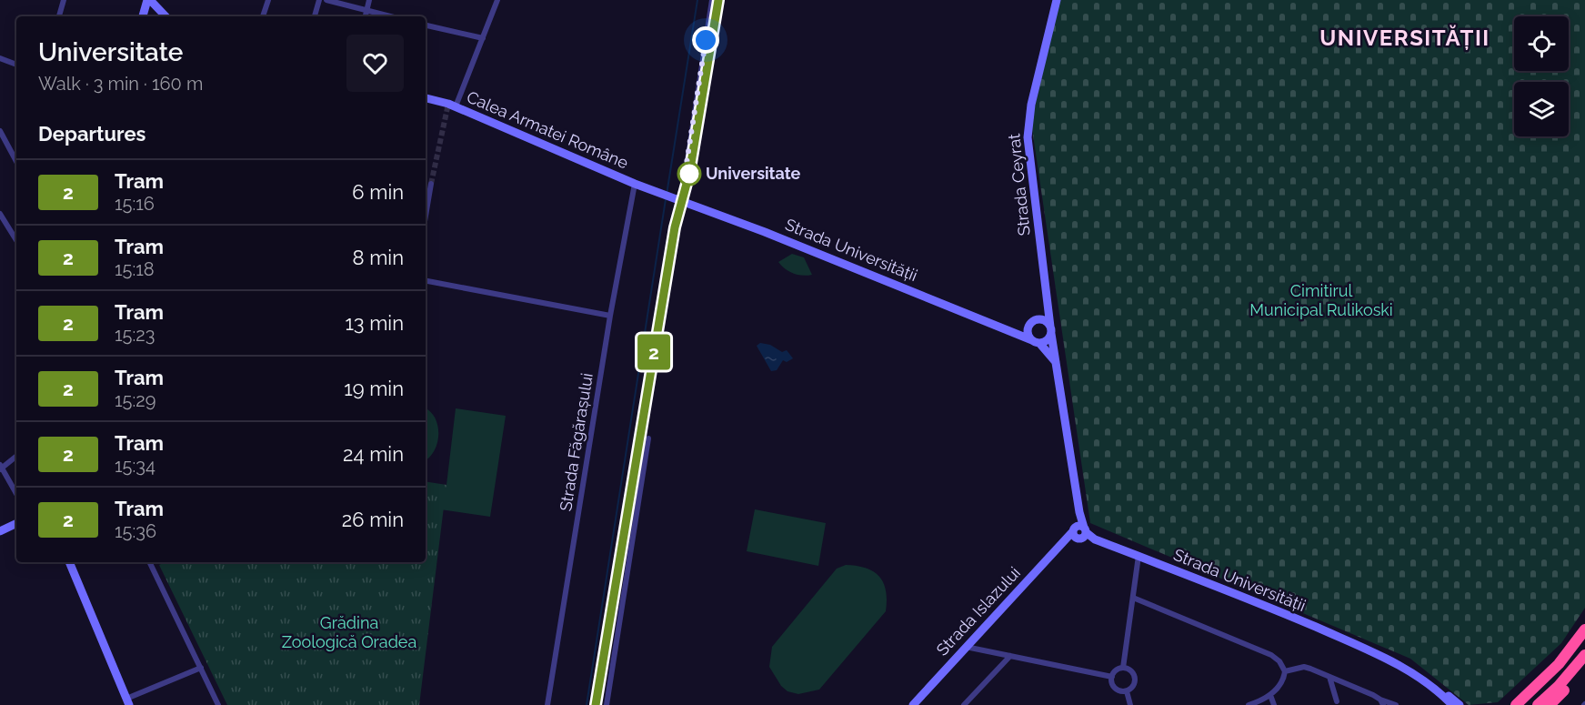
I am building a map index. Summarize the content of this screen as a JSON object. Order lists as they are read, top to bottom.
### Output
{
  "streets": {
    "main road": [
      "Calea Armatei Române",
      "Strada Ceyrat",
      "Strada Universității",
      "Strada Islazului"
    ],
    "street": ["Strada Făgărașului"]
  },
  "crossings": [
    ["Calea Armatei Române", "Strada Universității"],
    ["Calea Armatei Române", "Strada Făgărașului"],
    ["Strada Ceyrat", "Strada Universității"],
    ["Strada Universității", "Strada Islazului"]
  ],
  "districts": ["UNIVERSITĂȚII"],
  "parks": ["Cimitirul Municipal Rulikoski", "Grădina Zoologică Oradea"],
  "places": ["Universitate"],
  "lines": ["tram line 2"],
  "page": {
    "on_map": "2",
    "heading": [
      ["Universitate", "Walk · 3 min · 160 m"],
      "Departures"
    ],
    "list": [
      {
        "mark": "2",
        "name": "Tram",
        "note": "15:16",
        "value": "6 min"
      },
      {
        "mark": "2",
        "name": "Tram",
        "note": "15:18",
        "value": "8 min"
      },
      {
        "mark": "2",
        "name": "Tram",
        "note": "15:23",
        "value": "13 min"
      },
      {
        "mark": "2",
        "name": "Tram",
        "note": "15:29",
        "value": "19 min"
      },
      {
        "mark": "2",
        "name": "Tram",
        "note": "15:34",
        "value": "24 min"
      },
      {
        "mark": "2",
        "name": "Tram",
        "note": "15:36",
        "value": "26 min"
      }
    ]
  }
}
